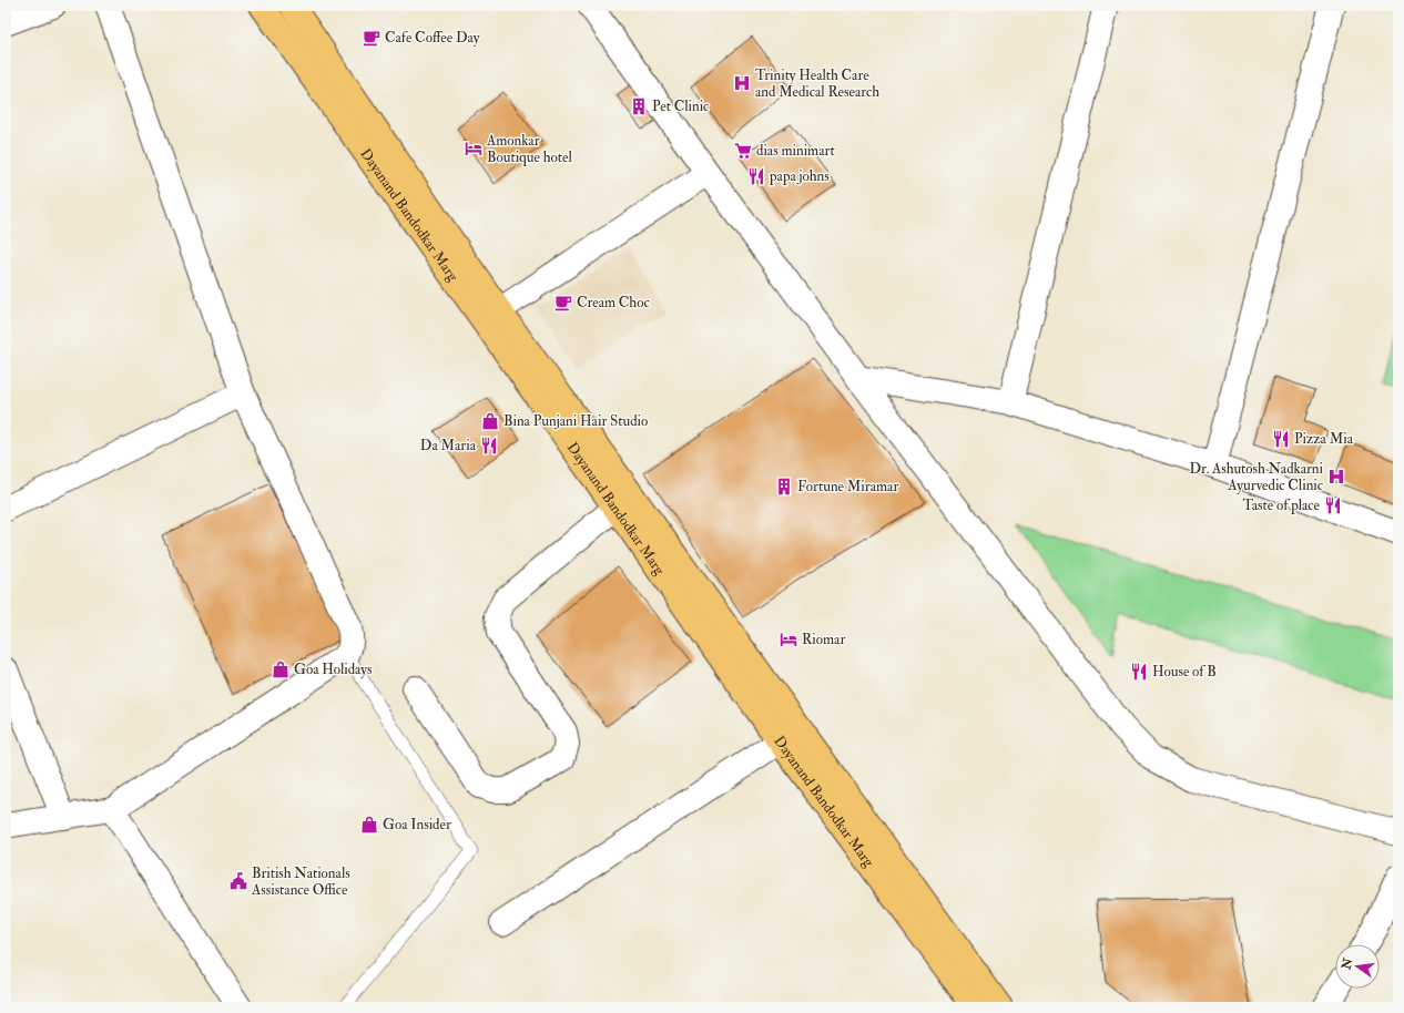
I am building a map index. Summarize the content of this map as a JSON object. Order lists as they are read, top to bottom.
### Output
{
  "streets": {
    "main road": ["Dayanand Bandodkar Marg"]
  },
  "places": {
    "cafe": ["Cafe Coffee Day", "Cream Choc"],
    "hospital": ["Trinity Health Care and Medical Research", "Dr. Ashutosh Nadkarni Ayurvedic Clinic"],
    "building": ["Pet Clinic", "Fortune Miramar"],
    "hotel": ["Amonkar Boutique hotel", "Riomar"],
    "supermarket": ["dias minimart"],
    "restaurant": [
      "papa johns",
      "Pizza Mia",
      "Da Maria",
      "Taste of place",
      "House of B"
    ],
    "shop": ["Bina Punjani Hair Studio", "Goa Holidays", "Goa Insider"],
    "public building": ["British Nationals Assistance Office"]
  },
  "north": "left"
}
